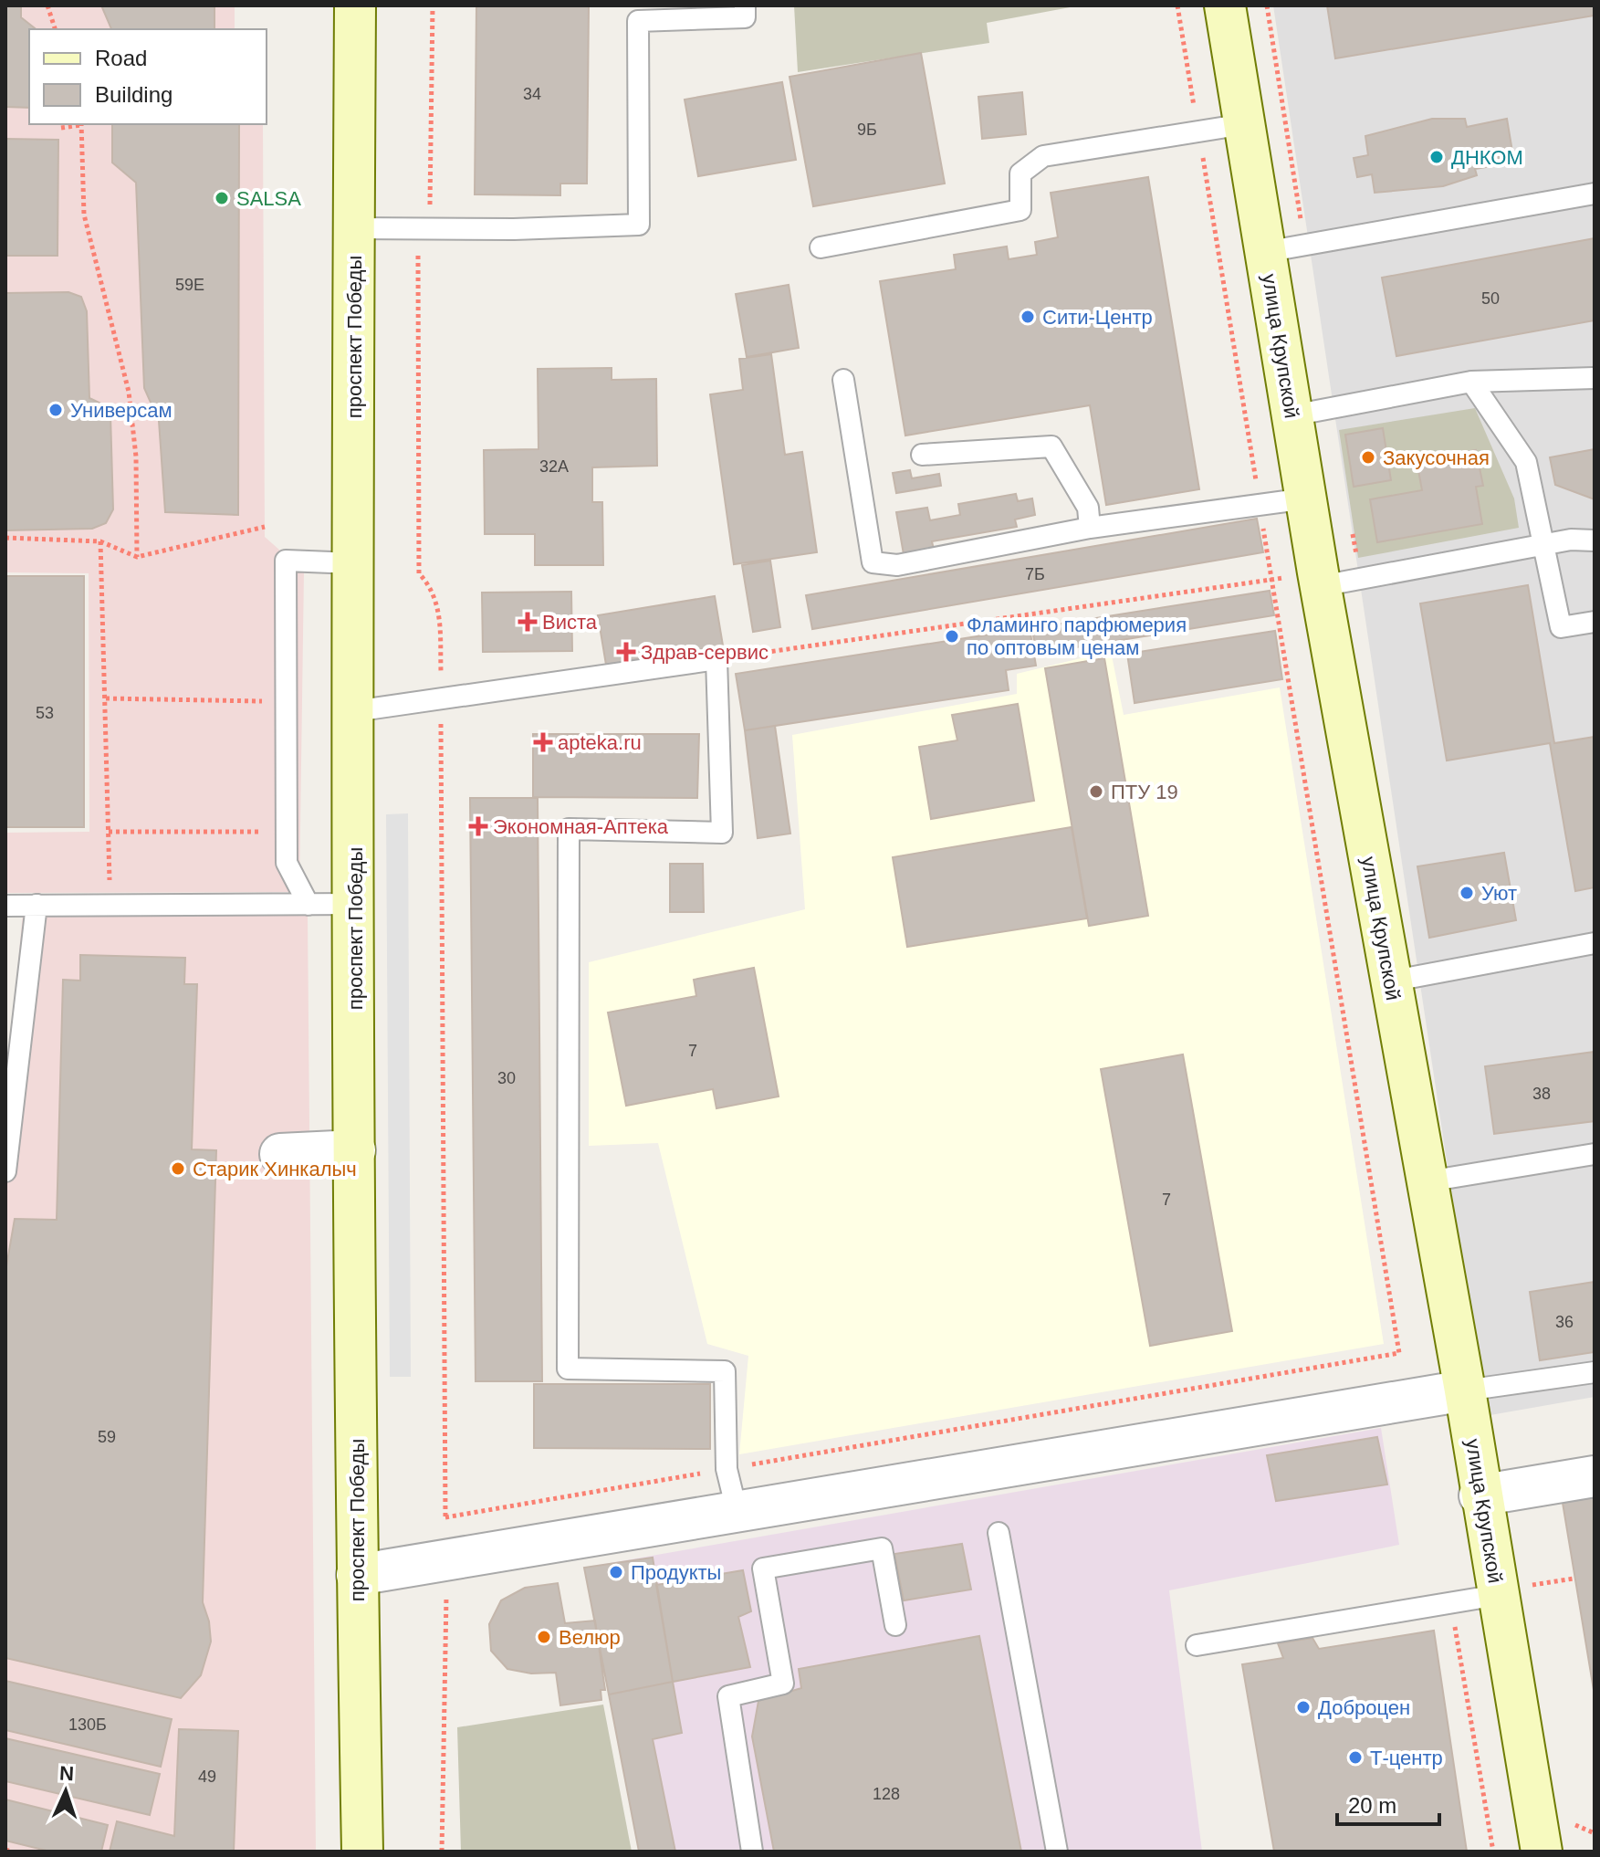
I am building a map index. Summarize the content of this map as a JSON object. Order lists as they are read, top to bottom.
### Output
{
  "streets": {
    "street": ["проспект Победы", "улица Крупской"]
  },
  "places": {
    "other": [
      "ДНКОМ",
      "SALSA",
      "Сити-Центр",
      "Универсам",
      "Закусочная",
      "Фламинго парфюмерия по оптовым ценам",
      "ПТУ 19",
      "Уют",
      "Старик Хинкалыч",
      "Продукты",
      "Велюр",
      "Доброцен",
      "Т-центр"
    ],
    "health": [
      "Виста",
      "Здрав-сервис",
      "apteka.ru",
      "Экономная-Аптека"
    ]
  },
  "house_numbers": [
    "34",
    "9Б",
    "59Е",
    "50",
    "32А",
    "7Б",
    "53",
    "7",
    "30",
    "38",
    "7",
    "36",
    "59",
    "130Б",
    "49",
    "128"
  ],
  "legend": ["Road", "Building"],
  "scale_bar": "20 m",
  "north": "top"
}
